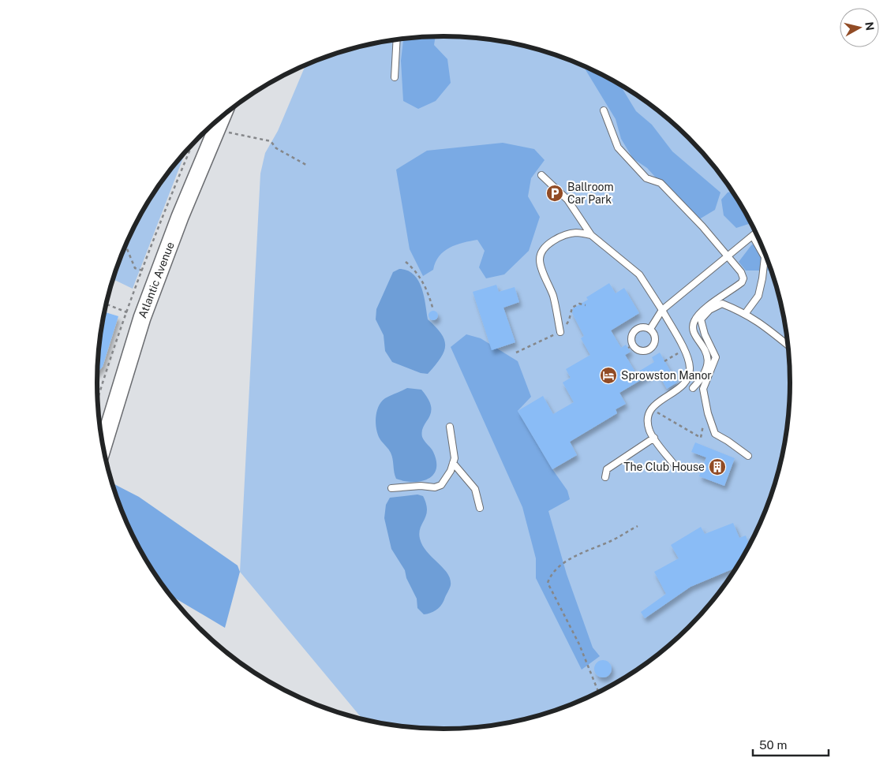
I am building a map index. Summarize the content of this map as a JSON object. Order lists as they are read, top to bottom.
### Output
{
  "streets": {
    "street": ["Atlantic Avenue"]
  },
  "places": {
    "parking": ["Ballroom Car Park"],
    "hotel": ["Sprowston Manor"],
    "building": ["The Club House"]
  },
  "scale_bar": "50 m",
  "north": "right"
}
